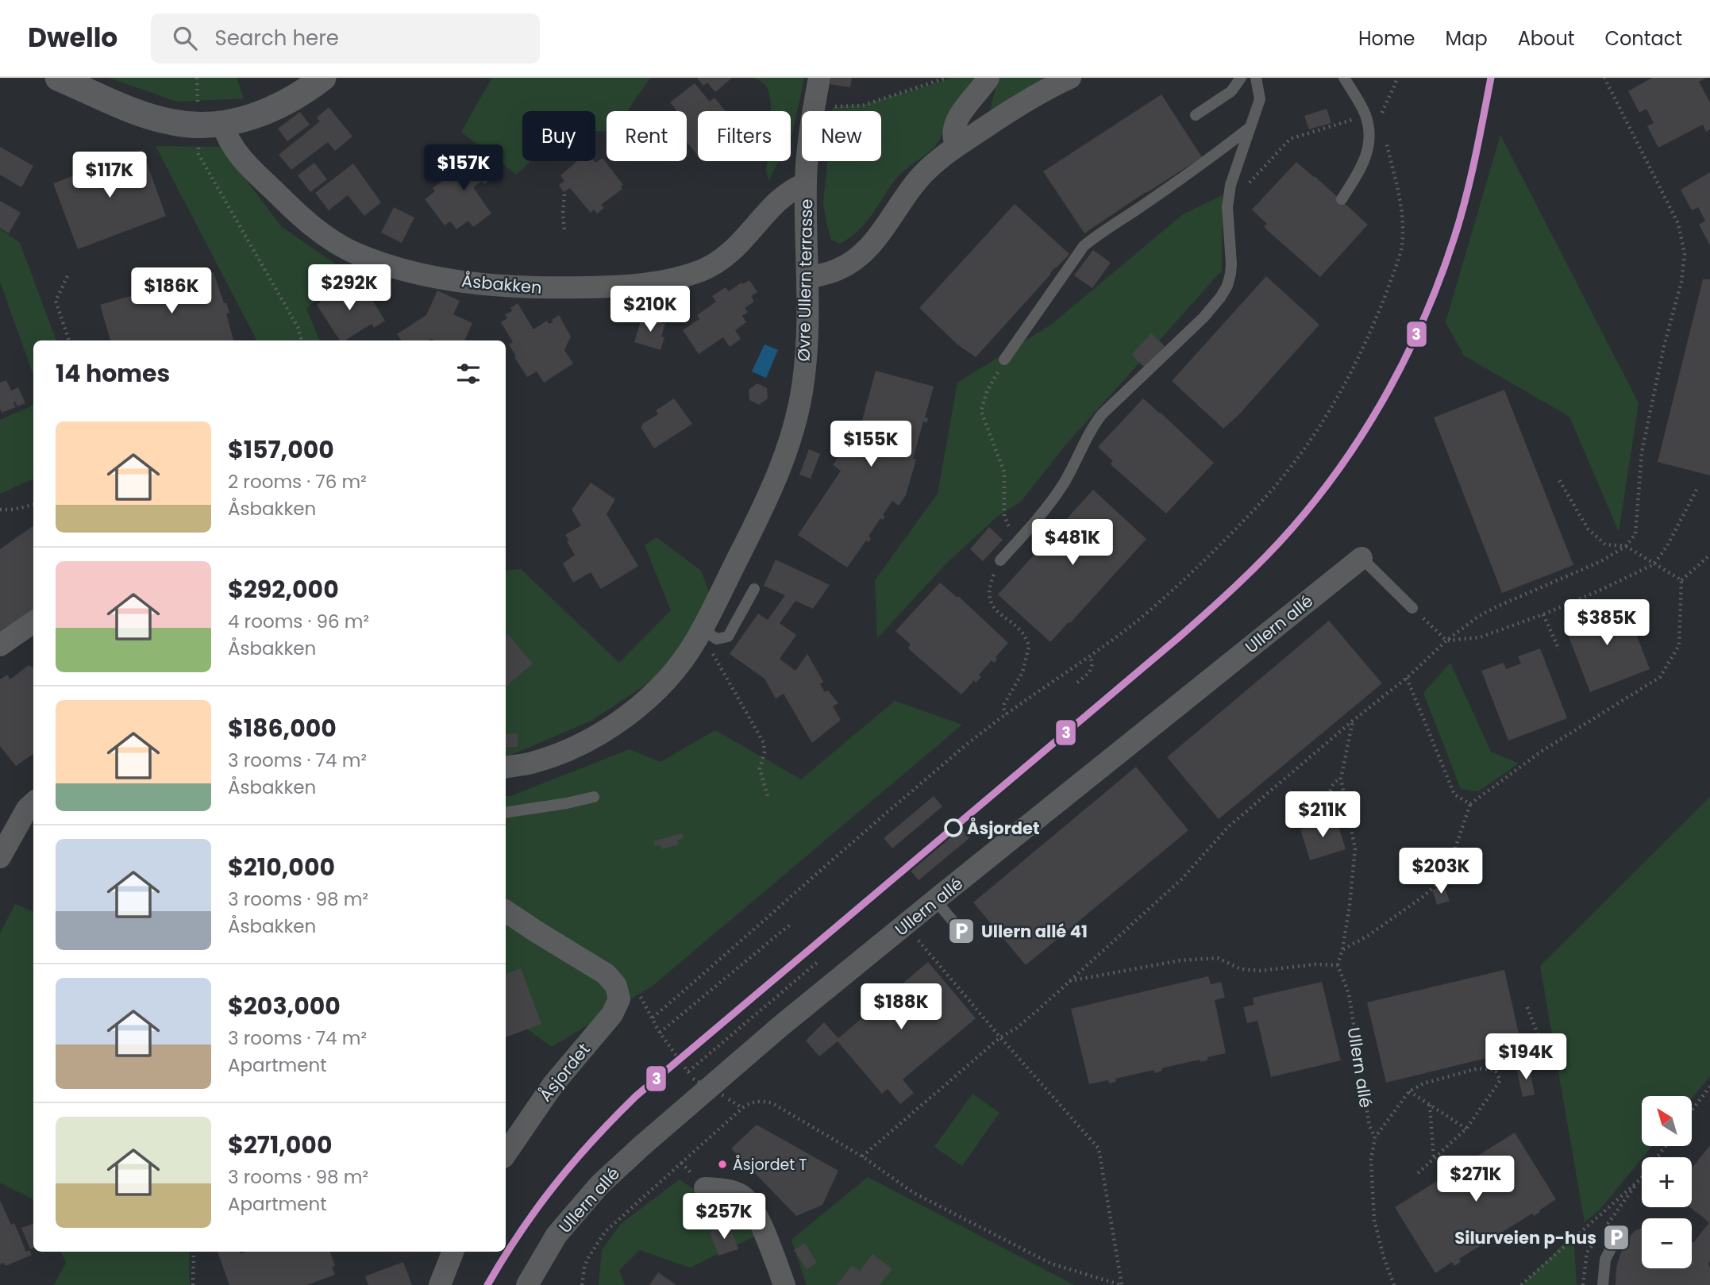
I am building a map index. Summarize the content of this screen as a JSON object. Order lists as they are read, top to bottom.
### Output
{
  "streets": {
    "street": [
      "Øvre Ullern terrasse",
      "Åsbakken",
      "Ullern allé",
      "Åsjordet"
    ]
  },
  "crossings": [
    ["Øvre Ullern terrasse", "Åsbakken"]
  ],
  "places": {
    "other": ["Åsjordet", "Åsjordet T"],
    "parking": ["Ullern allé 41", "Silurveien p-hus"]
  },
  "lines": ["metro line 3"],
  "north": "top left",
  "page": {
    "header": "Dwello",
    "search": "Search here",
    "nav": [
      "Home",
      "Map",
      "About",
      "Contact"
    ],
    "chip": [
      "Buy",
      "Rent",
      "Filters",
      "New"
    ],
    "price": [
      "$157K",
      "$117K",
      "$292K",
      "$186K",
      "$210K",
      "$155K",
      "$481K",
      "$385K",
      "$211K",
      "$203K",
      "$188K",
      "$194K",
      "$271K",
      "$257K"
    ],
    "heading": "14 homes",
    "list": [
      {
        "name": "$157,000",
        "note": "2 rooms · 76 m² · Åsbakken"
      },
      {
        "name": "$292,000",
        "note": "4 rooms · 96 m² · Åsbakken"
      },
      {
        "name": "$186,000",
        "note": "3 rooms · 74 m² · Åsbakken"
      },
      {
        "name": "$210,000",
        "note": "3 rooms · 98 m² · Åsbakken"
      },
      {
        "name": "$203,000",
        "note": "3 rooms · 74 m² · Apartment"
      },
      {
        "name": "$271,000",
        "note": "3 rooms · 98 m² · Apartment"
      }
    ],
    "map_buttons": ["+", "−"]
  }
}
